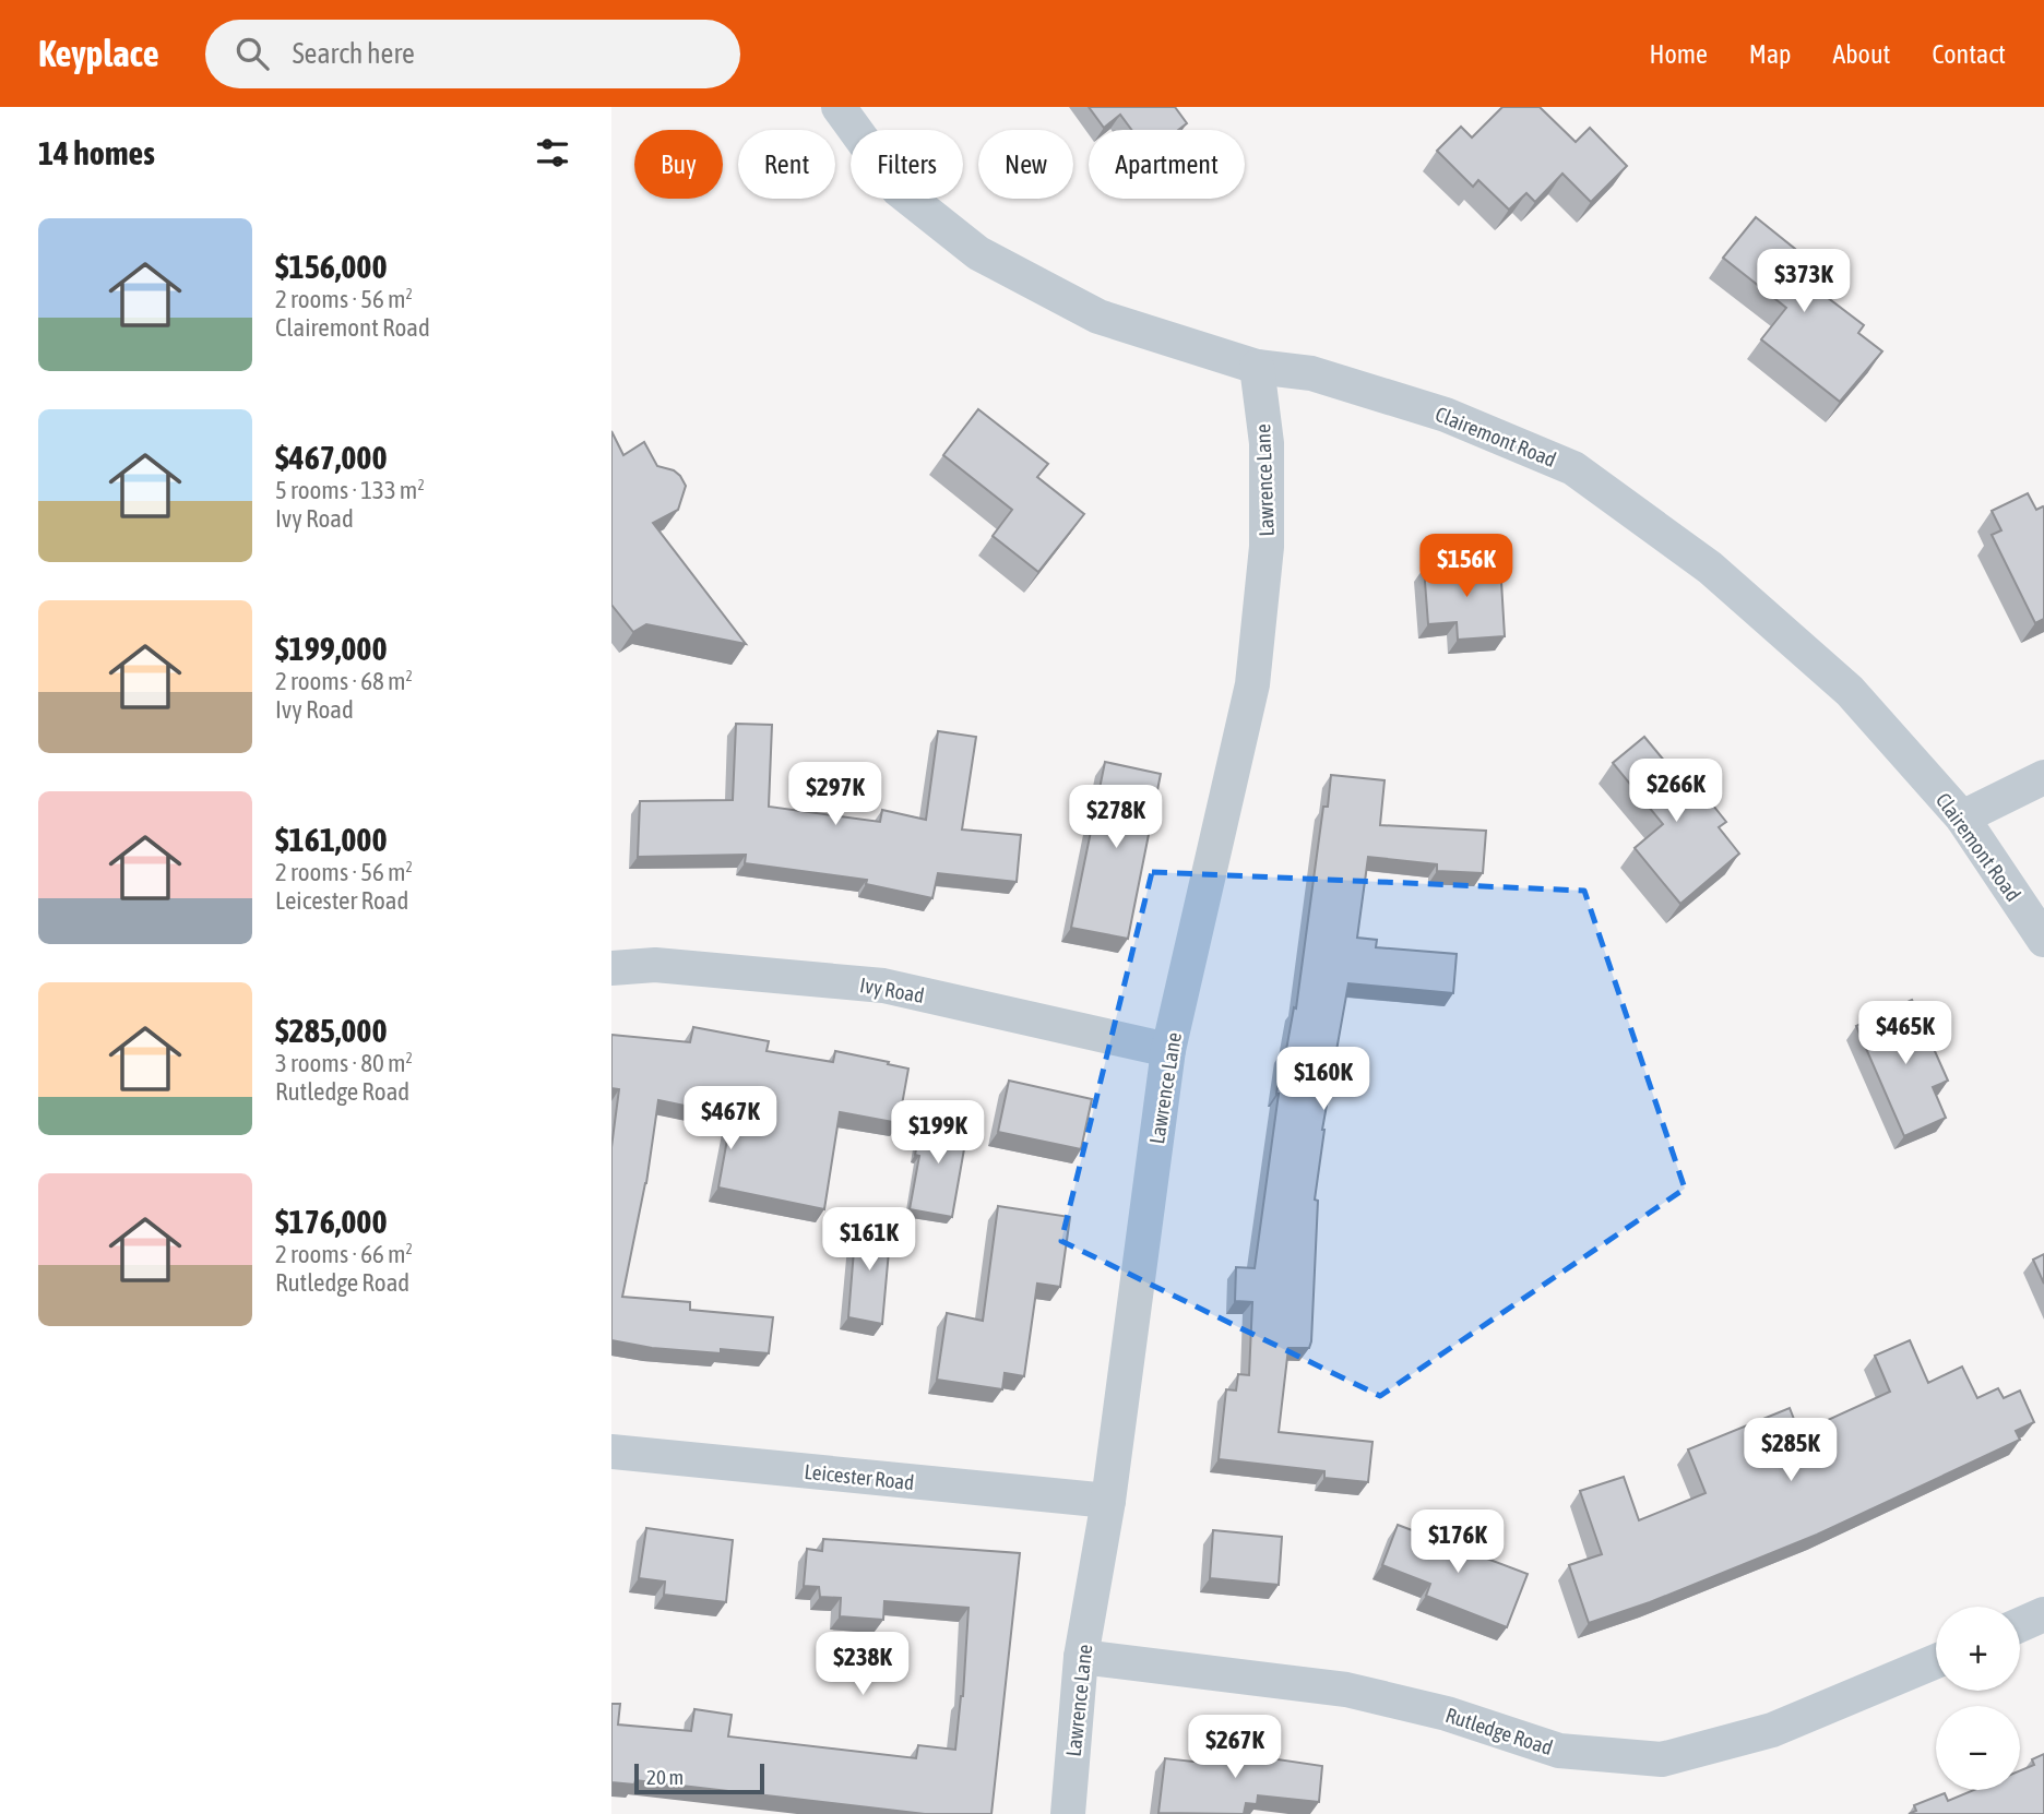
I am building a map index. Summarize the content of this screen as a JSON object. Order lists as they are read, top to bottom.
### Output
{
  "streets": {
    "street": [
      "Clairemont Road",
      "Lawrence Lane",
      "Ivy Road",
      "Leicester Road",
      "Rutledge Road"
    ]
  },
  "crossings": [
    ["Clairemont Road", "Lawrence Lane"],
    ["Lawrence Lane", "Ivy Road"],
    ["Lawrence Lane", "Leicester Road"],
    ["Lawrence Lane", "Rutledge Road"]
  ],
  "scale_bar": "20 m",
  "page": {
    "header": "Keyplace",
    "search": "Search here",
    "nav": [
      "Home",
      "Map",
      "About",
      "Contact"
    ],
    "heading": "14 homes",
    "chip": [
      "Buy",
      "Rent",
      "Filters",
      "New",
      "Apartment"
    ],
    "list": [
      {
        "name": "$156,000",
        "note": "2 rooms · 56 m² · Clairemont Road"
      },
      {
        "name": "$467,000",
        "note": "5 rooms · 133 m² · Ivy Road"
      },
      {
        "name": "$199,000",
        "note": "2 rooms · 68 m² · Ivy Road"
      },
      {
        "name": "$161,000",
        "note": "2 rooms · 56 m² · Leicester Road"
      },
      {
        "name": "$285,000",
        "note": "3 rooms · 80 m² · Rutledge Road"
      },
      {
        "name": "$176,000",
        "note": "2 rooms · 66 m² · Rutledge Road"
      }
    ],
    "price": [
      "$373K",
      "$156K",
      "$266K",
      "$297K",
      "$278K",
      "$465K",
      "$160K",
      "$467K",
      "$199K",
      "$161K",
      "$285K",
      "$176K",
      "$238K",
      "$267K"
    ],
    "map_buttons": ["+", "−"],
    "scale": "20 m"
  }
}
